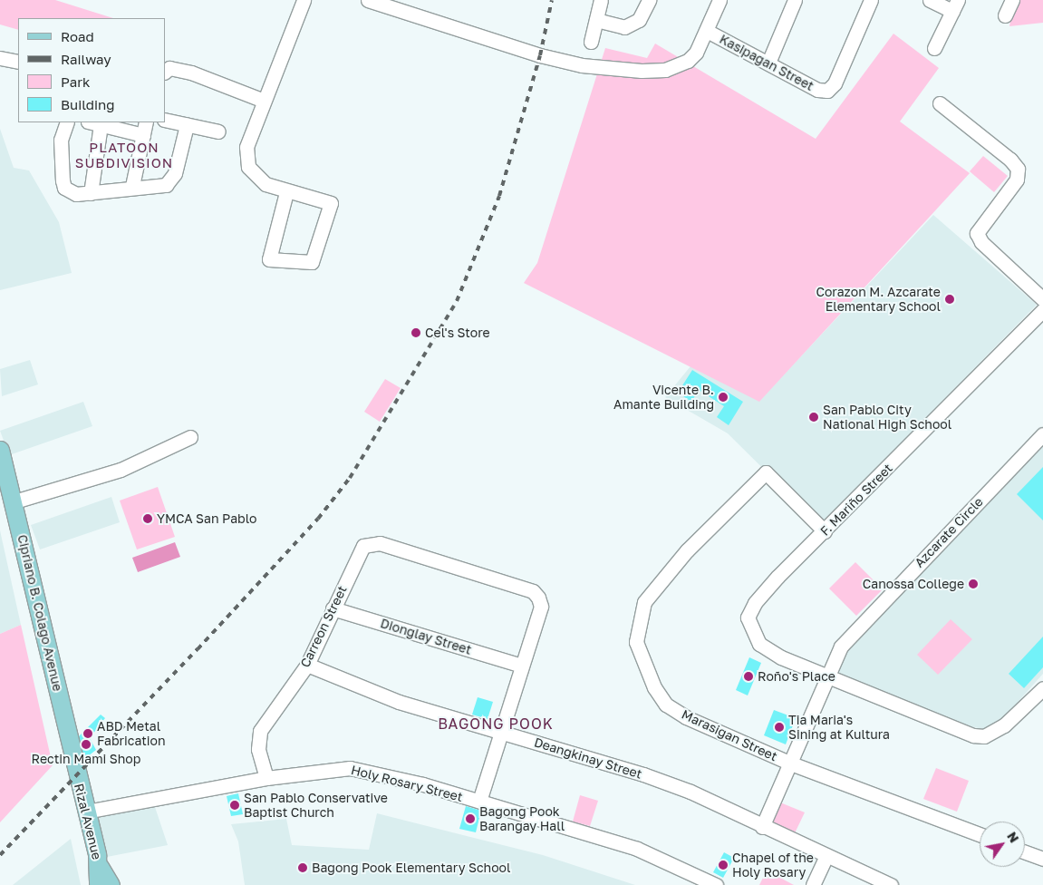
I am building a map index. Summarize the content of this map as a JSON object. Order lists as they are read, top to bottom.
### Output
{
  "streets": {
    "main road": ["Cipriano B. Colago Avenue", "Rizal Avenue"],
    "street": [
      "Kasipagan Street",
      "F. Mariño Street",
      "Azcarate Circle",
      "Carreon Street",
      "Dionglay Street",
      "Marasigan Street",
      "Deangkinay Street",
      "Holy Rosary Street"
    ]
  },
  "crossings": [
    ["F. Mariño Street", "Azcarate Circle"],
    ["F. Mariño Street", "Marasigan Street"],
    ["Azcarate Circle", "Marasigan Street"],
    ["Azcarate Circle", "Deangkinay Street"],
    ["Cipriano B. Colago Avenue", "Rizal Avenue"],
    ["Carreon Street", "Dionglay Street"],
    ["Carreon Street", "Deangkinay Street"],
    ["Carreon Street", "Holy Rosary Street"],
    ["Holy Rosary Street", "Rizal Avenue"]
  ],
  "districts": ["PLATOON SUBDIVISION", "BAGONG POOK"],
  "places": [
    "Corazon M. Azcarate Elementary School",
    "Cel's Store",
    "Vicente B. Amante Building",
    "San Pablo City National High School",
    "YMCA San Pablo",
    "Canossa College",
    "Roño's Place",
    "Tia Maria's Sining at Kultura",
    "ABD Metal Fabrication",
    "Rectin Mami Shop",
    "San Pablo Conservative Baptist Church",
    "Bagong Pook Barangay Hall",
    "Chapel of the Holy Rosary",
    "Bagong Pook Elementary School"
  ],
  "legend": [
    "Road",
    "Railway",
    "Park",
    "Building"
  ],
  "north": "top right"
}
